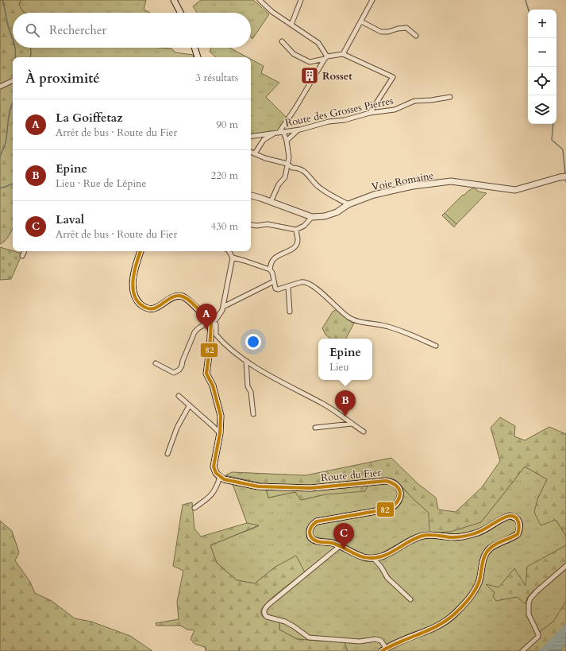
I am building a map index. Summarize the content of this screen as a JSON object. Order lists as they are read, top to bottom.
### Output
{
  "streets": {
    "main road": ["Voie Romaine", "Route du Fier"],
    "street": ["Route des Grosses Pierres"]
  },
  "places": {
    "building": ["Rosset"]
  },
  "lines": ["transit line 82"],
  "page": {
    "map_buttons": ["+", "−"],
    "search": "Rechercher",
    "heading": ["À proximité", "3 résultats"],
    "list": [
      {
        "mark": "A",
        "name": "La Goiffetaz",
        "note": "Arrêt de bus · Route du Fier",
        "value": "90 m"
      },
      {
        "mark": "B",
        "name": "Epine",
        "note": "Lieu · Rue de Lépine",
        "value": "220 m"
      },
      {
        "mark": "C",
        "name": "Laval",
        "note": "Arrêt de bus · Route du Fier",
        "value": "430 m"
      }
    ],
    "pins": ["A", "B", "C"],
    "popup": ["Epine", "Lieu"]
  }
}
